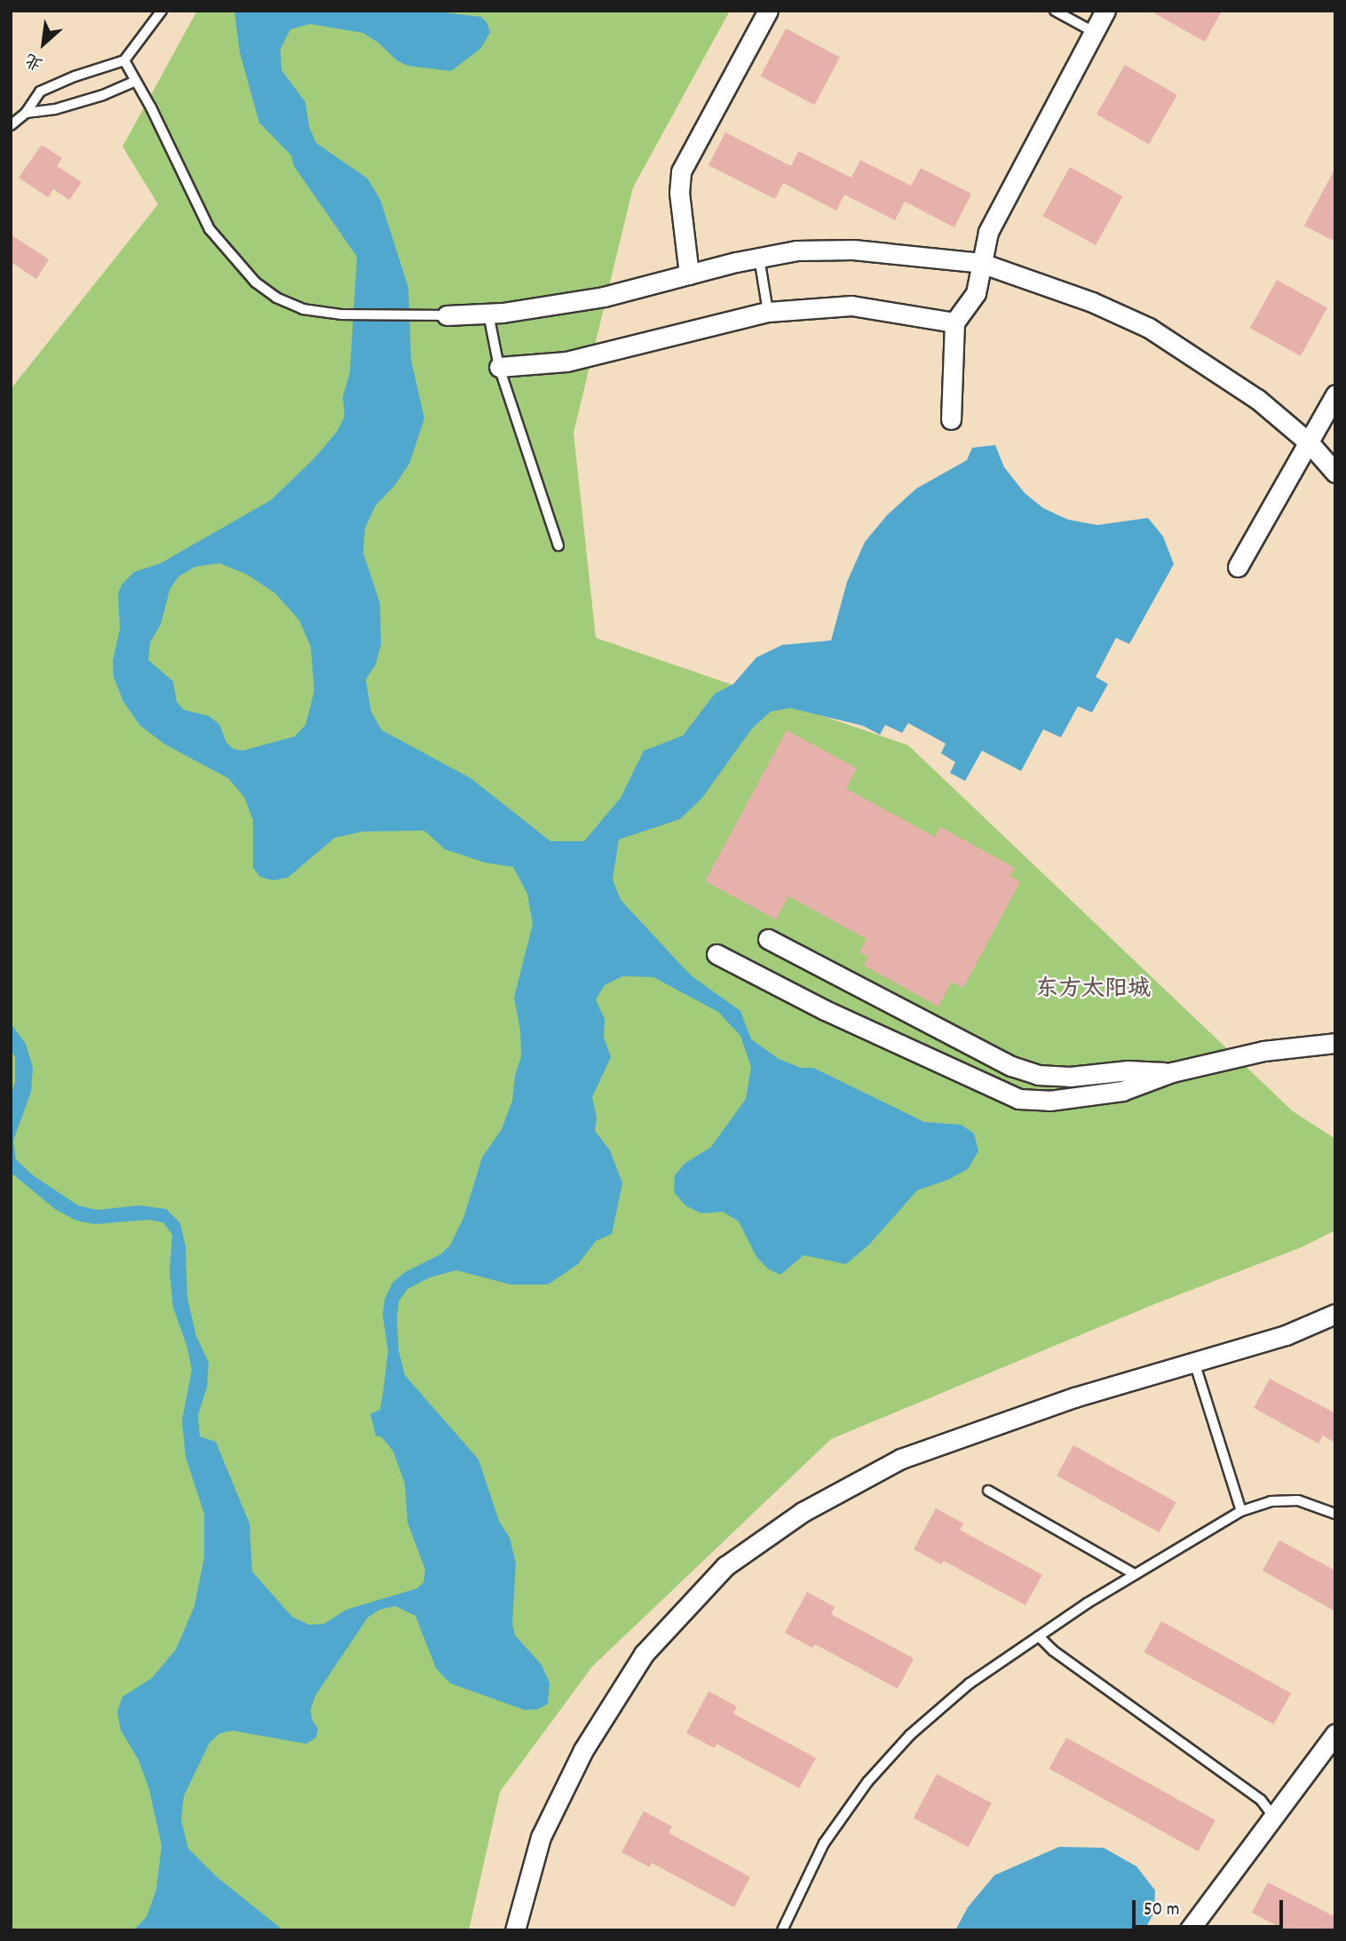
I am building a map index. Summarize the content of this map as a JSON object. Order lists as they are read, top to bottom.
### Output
{
  "districts": ["东方太阳城"],
  "scale_bar": "50 m",
  "north": "bottom left"
}
